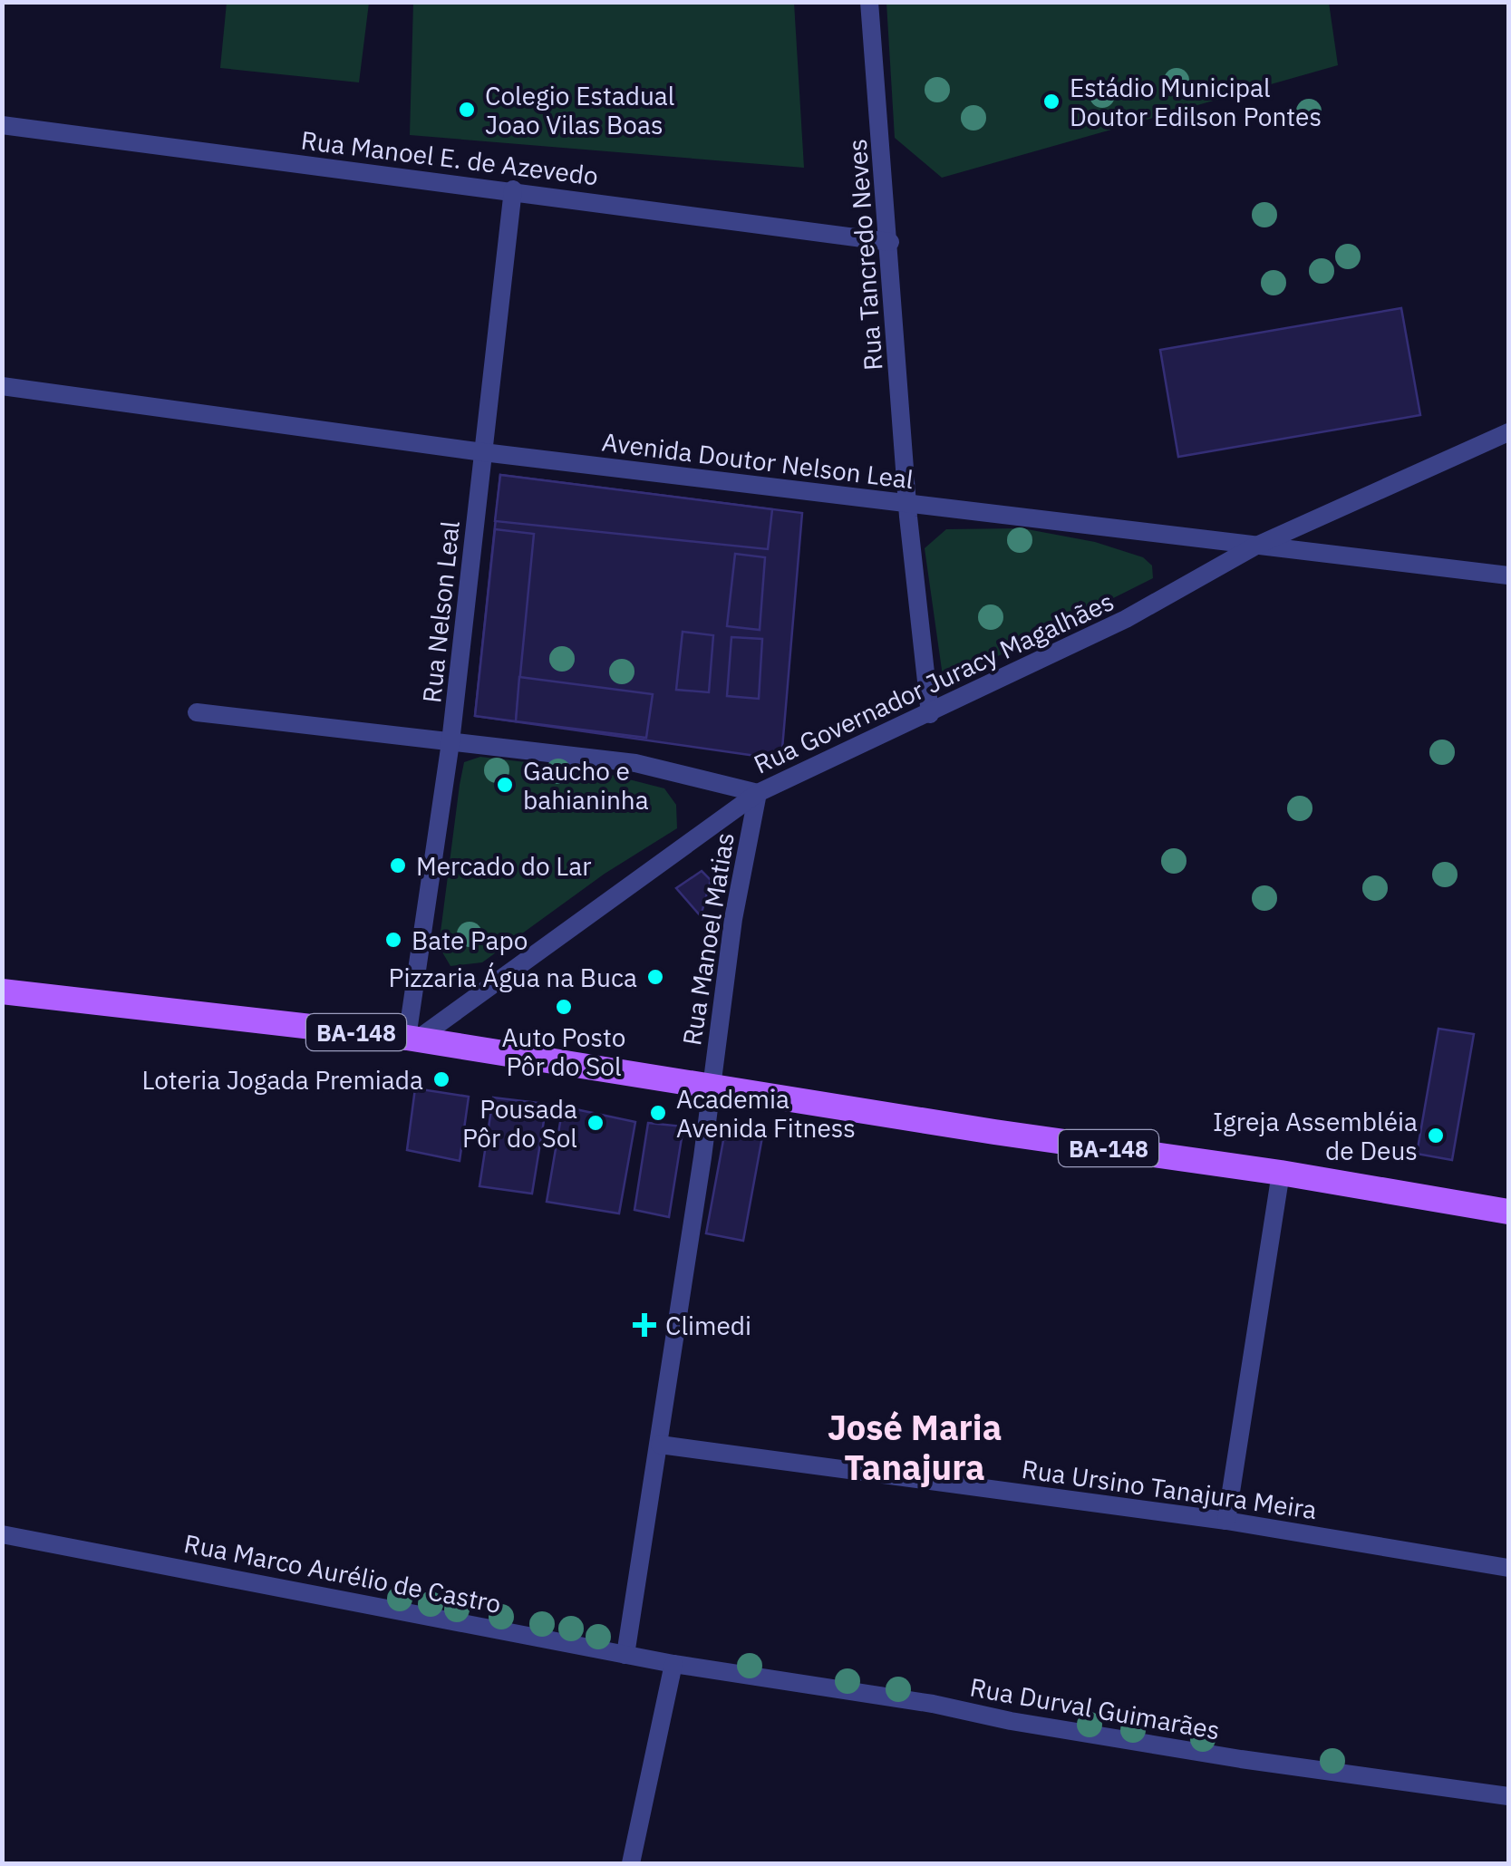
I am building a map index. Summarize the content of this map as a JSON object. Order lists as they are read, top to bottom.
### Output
{
  "streets": {
    "main road": ["BA-148"],
    "street": [
      "Rua Manoel E. de Azevedo",
      "Rua Tancredo Neves",
      "Avenida Doutor Nelson Leal",
      "Rua Nelson Leal",
      "Rua Governador Juracy Magalhães",
      "Rua Manoel Matias",
      "Rua Ursino Tanajura Meira",
      "Rua Marco Aurélio de Castro",
      "Rua Durval Guimarães"
    ]
  },
  "crossings": [
    ["Rua Manoel E. de Azevedo", "Rua Tancredo Neves"],
    ["Rua Manoel E. de Azevedo", "Rua Nelson Leal"],
    ["Rua Tancredo Neves", "Avenida Doutor Nelson Leal"],
    ["Rua Tancredo Neves", "Rua Governador Juracy Magalhães"],
    ["Avenida Doutor Nelson Leal", "Rua Nelson Leal"],
    ["Avenida Doutor Nelson Leal", "Rua Governador Juracy Magalhães"],
    ["Rua Nelson Leal", "Rua Governador Juracy Magalhães"],
    ["Rua Nelson Leal", "BA-148"],
    ["Rua Governador Juracy Magalhães", "Rua Manoel Matias"],
    ["Rua Governador Juracy Magalhães", "BA-148"],
    ["Rua Manoel Matias", "BA-148"],
    ["Rua Manoel Matias", "Rua Ursino Tanajura Meira"],
    ["Rua Manoel Matias", "Rua Marco Aurélio de Castro"],
    ["Rua Marco Aurélio de Castro", "Rua Durval Guimarães"]
  ],
  "districts": ["José Maria Tanajura"],
  "places": {
    "other": [
      "Estádio Municipal Doutor Edilson Pontes",
      "Colegio Estadual Joao Vilas Boas",
      "Gaucho e bahianinha",
      "Mercado do Lar",
      "Bate Papo",
      "Pizzaria Água na Buca",
      "Auto Posto Pôr do Sol",
      "Loteria Jogada Premiada",
      "Academia Avenida Fitness",
      "Pousada Pôr do Sol",
      "Igreja Assembléia de Deus"
    ],
    "health": ["Climedi"]
  }
}
